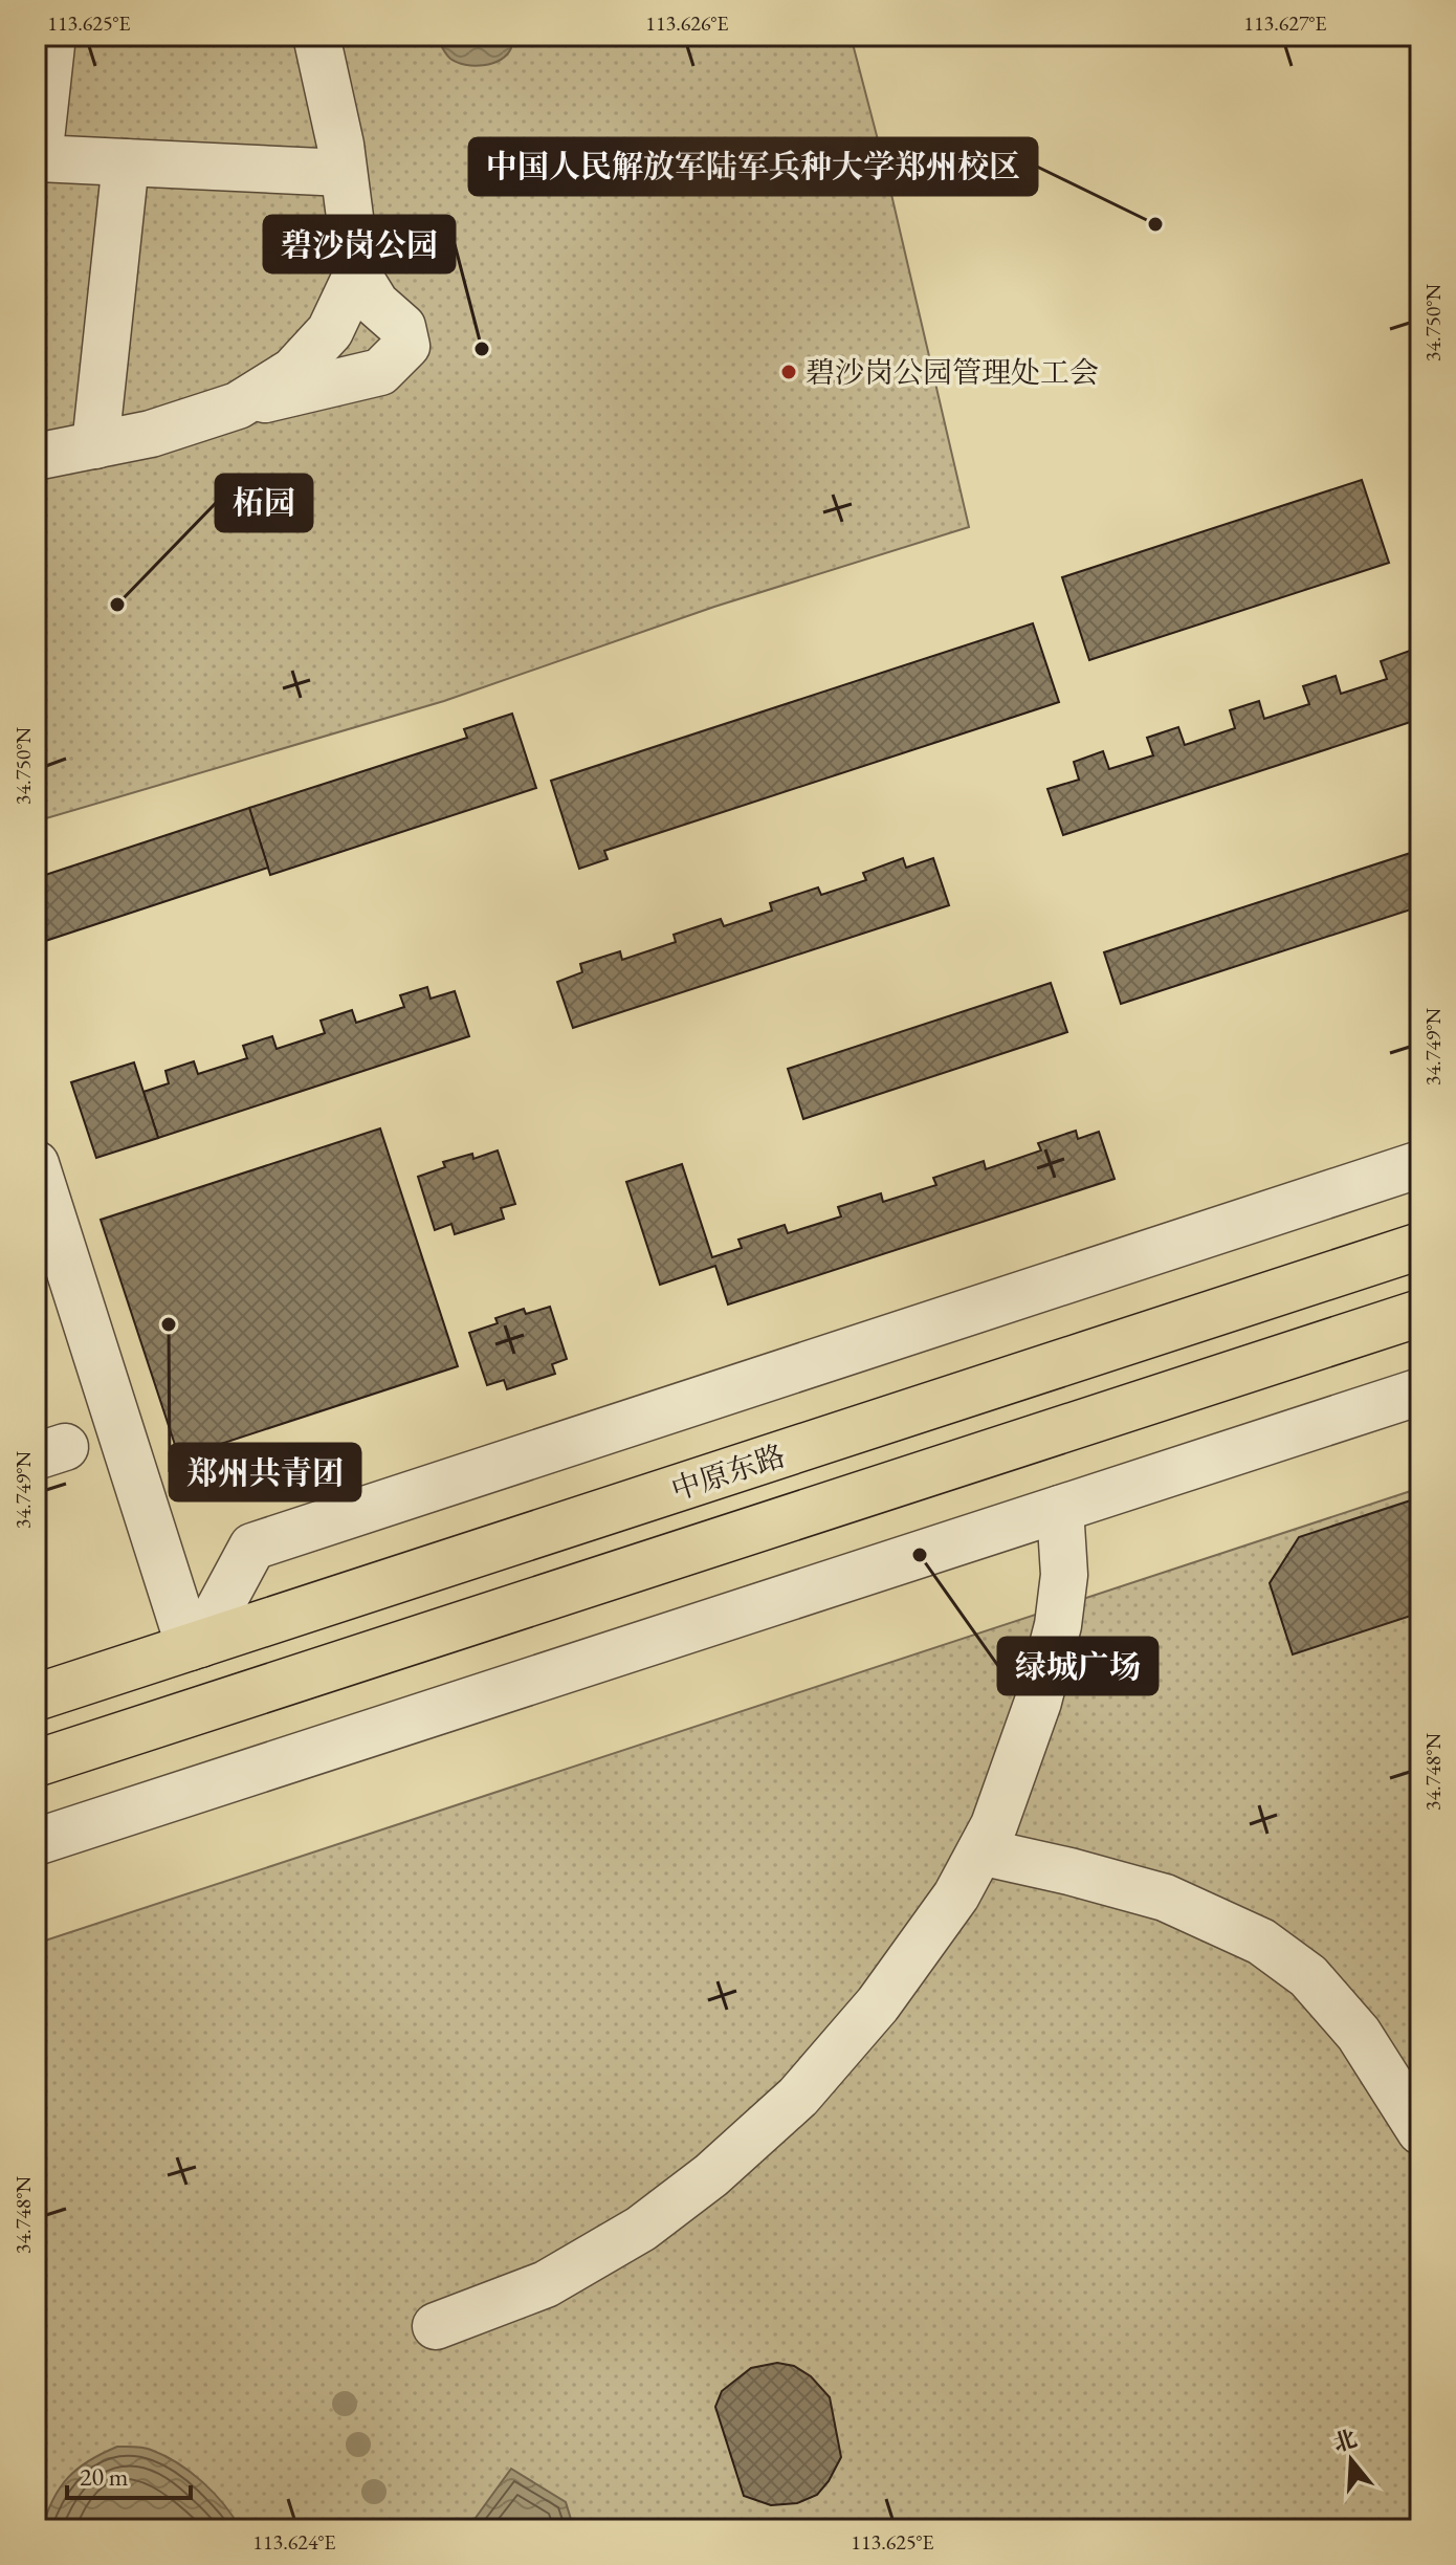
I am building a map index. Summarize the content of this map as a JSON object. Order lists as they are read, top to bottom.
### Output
{
  "streets": {
    "main road": ["中原东路"]
  },
  "places": [
    "中国人民解放军陆军兵种大学郑州校区",
    "碧沙岗公园",
    "碧沙岗公园管理处工会",
    "柘园",
    "郑州共青团",
    "绿城广场"
  ],
  "scale_bar": "20 m",
  "north": "top",
  "coordinates": [
    "113.625°E",
    "113.626°E",
    "113.627°E",
    "34.750°N",
    "34.749°N",
    "34.748°N",
    "113.624°E"
  ]
}
